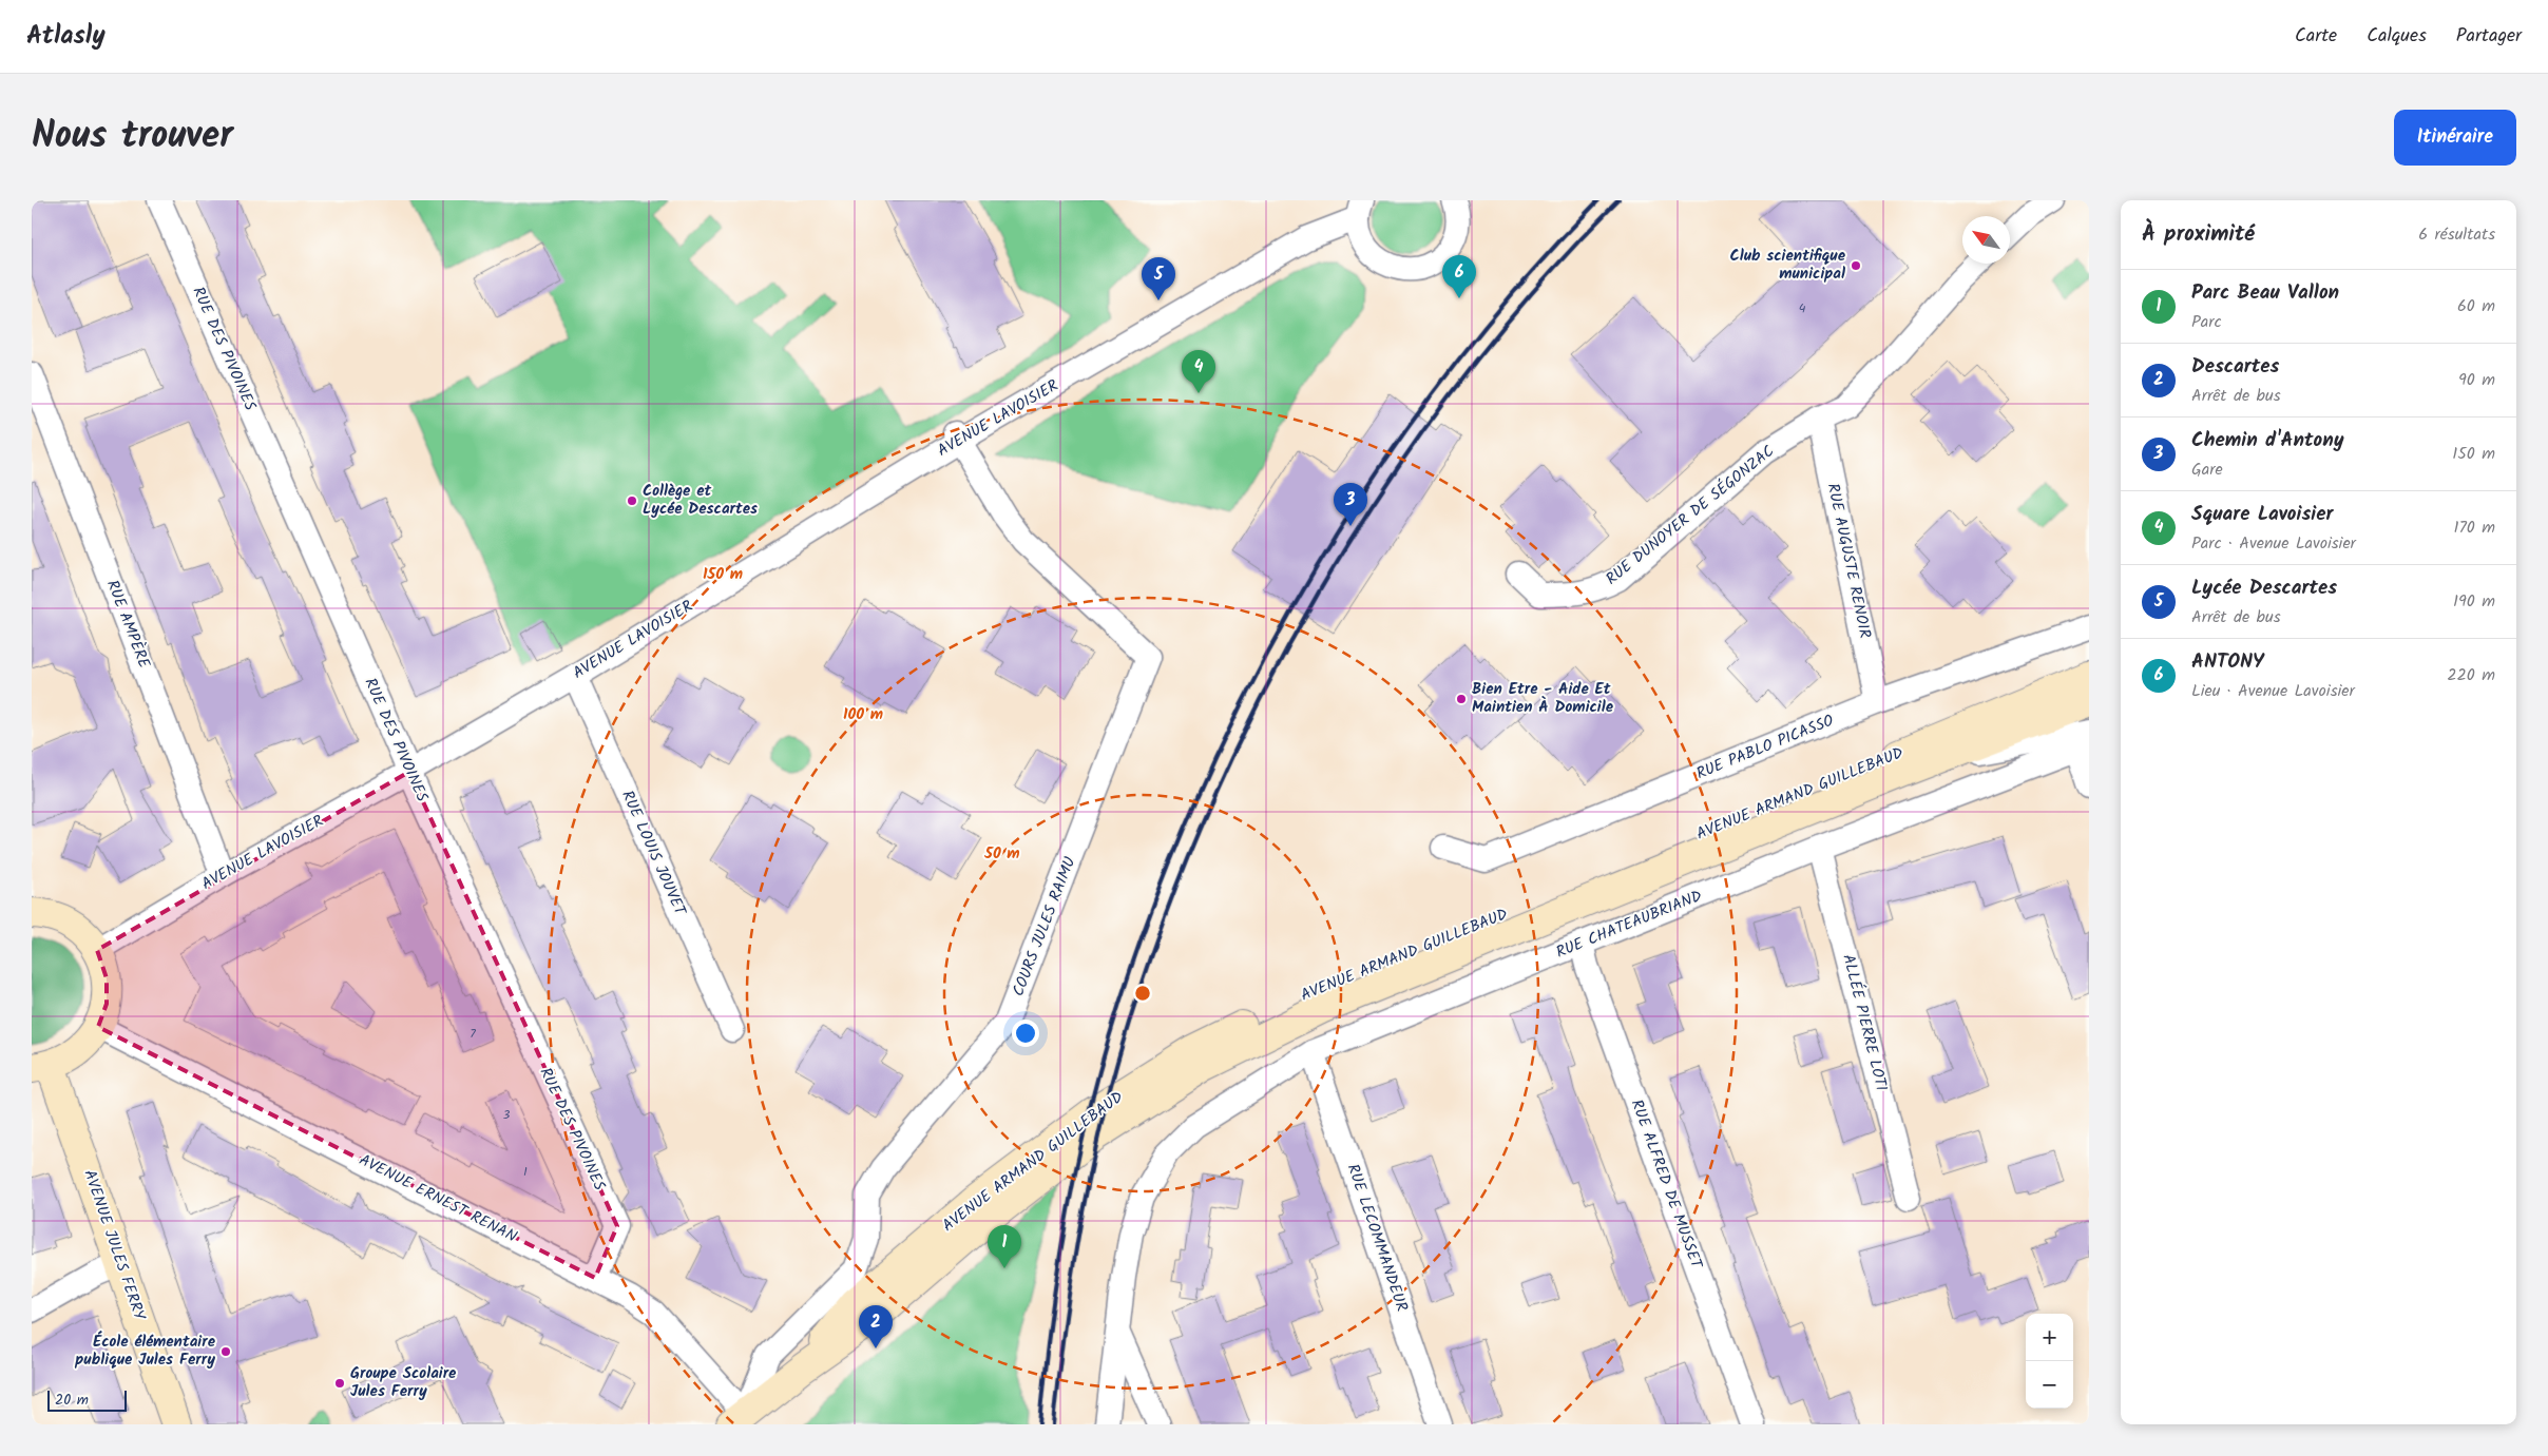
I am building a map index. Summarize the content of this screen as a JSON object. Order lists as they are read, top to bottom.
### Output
{
  "streets": {
    "street": [
      "RUE DES PIVOINES",
      "AVENUE LAVOISIER",
      "RUE DUNOYER DE SÉGONZAC",
      "RUE AUGUSTE RENOIR",
      "RUE AMPÈRE",
      "RUE PABLO PICASSO",
      "AVENUE ARMAND GUILLEBAUD",
      "RUE LOUIS JOUVET",
      "RUE CHATEAUBRIAND",
      "COURS JULES RAIMU",
      "ALLÉE PIERRE LOTI",
      "RUE ALFRED DE MUSSET",
      "AVENUE ERNEST RENAN",
      "RUE LECOMMANDEUR",
      "AVENUE JULES FERRY"
    ]
  },
  "crossings": [
    ["RUE DES PIVOINES", "AVENUE LAVOISIER"],
    ["RUE DES PIVOINES", "AVENUE ERNEST RENAN"],
    ["AVENUE LAVOISIER", "RUE AMPÈRE"],
    ["AVENUE LAVOISIER", "RUE LOUIS JOUVET"],
    ["AVENUE LAVOISIER", "COURS JULES RAIMU"],
    ["RUE DUNOYER DE SÉGONZAC", "RUE AUGUSTE RENOIR"],
    ["RUE AUGUSTE RENOIR", "RUE PABLO PICASSO"],
    ["AVENUE ARMAND GUILLEBAUD", "COURS JULES RAIMU"],
    ["AVENUE ARMAND GUILLEBAUD", "AVENUE ERNEST RENAN"],
    ["RUE CHATEAUBRIAND", "ALLÉE PIERRE LOTI"],
    ["RUE CHATEAUBRIAND", "RUE ALFRED DE MUSSET"],
    ["RUE CHATEAUBRIAND", "RUE LECOMMANDEUR"],
    ["COURS JULES RAIMU", "AVENUE ERNEST RENAN"]
  ],
  "places": [
    "Club scientifique municipal",
    "Collège et Lycée Descartes",
    "Bien Etre - Aide Et Maintien À Domicile",
    "École élémentaire publique Jules Ferry",
    "Groupe Scolaire Jules Ferry"
  ],
  "house_numbers": [
    "4",
    "7",
    "3",
    "1"
  ],
  "scale_bar": "20 m",
  "north": "top left",
  "page": {
    "header": "Atlasly",
    "nav": ["Carte", "Calques", "Partager"],
    "title": "Nous trouver",
    "buttons": "Itinéraire",
    "heading": ["À proximité", "6 résultats"],
    "pins": [
      "6",
      "5",
      "4",
      "3",
      "1",
      "2"
    ],
    "list": [
      {
        "mark": "1",
        "name": "Parc Beau Vallon",
        "note": "Parc",
        "value": "60 m"
      },
      {
        "mark": "2",
        "name": "Descartes",
        "note": "Arrêt de bus",
        "value": "90 m"
      },
      {
        "mark": "3",
        "name": "Chemin d'Antony",
        "note": "Gare",
        "value": "150 m"
      },
      {
        "mark": "4",
        "name": "Square Lavoisier",
        "note": "Parc · Avenue Lavoisier",
        "value": "170 m"
      },
      {
        "mark": "5",
        "name": "Lycée Descartes",
        "note": "Arrêt de bus",
        "value": "190 m"
      },
      {
        "mark": "6",
        "name": "ANTONY",
        "note": "Lieu · Avenue Lavoisier",
        "value": "220 m"
      }
    ],
    "map_buttons": ["+", "−"],
    "scale": "20 m"
  },
  "rings": ["150 m", "100 m", "50 m"]
}
